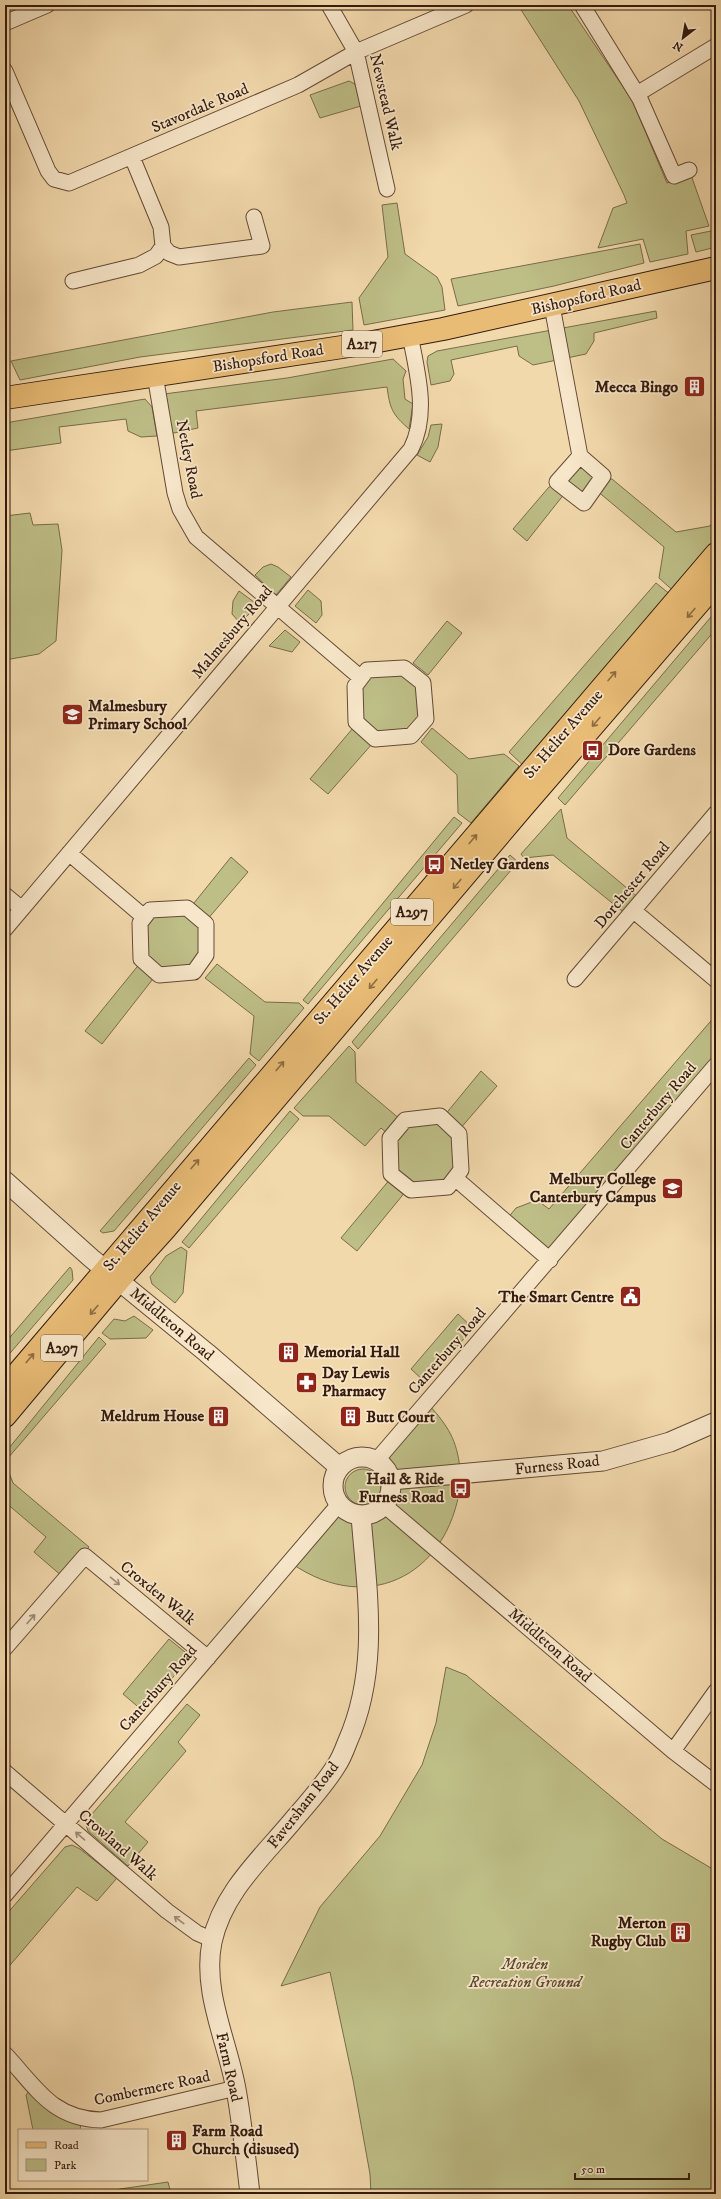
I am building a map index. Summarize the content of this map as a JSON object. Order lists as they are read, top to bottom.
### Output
{
  "streets": {
    "main road": [
      "Bishopsford Road",
      "A217",
      "St. Helier Avenue",
      "A297"
    ],
    "street": [
      "Newstead Walk",
      "Stavordale Road",
      "Netley Road",
      "Malmesbury Road",
      "Dorchester Road",
      "Canterbury Road",
      "Middleton Road",
      "Furness Road",
      "Croxden Walk",
      "Faversham Road",
      "Crowland Walk",
      "Farm Road",
      "Combermere Road"
    ]
  },
  "crossings": [
    ["Newstead Walk", "Stavordale Road"],
    ["Bishopsford Road", "Netley Road"],
    ["Bishopsford Road", "Malmesbury Road"],
    ["Netley Road", "Malmesbury Road"],
    ["St. Helier Avenue", "Middleton Road"],
    ["Canterbury Road", "Middleton Road"],
    ["Canterbury Road", "Furness Road"],
    ["Canterbury Road", "Croxden Walk"],
    ["Canterbury Road", "Faversham Road"],
    ["Canterbury Road", "Crowland Walk"],
    ["Middleton Road", "Furness Road"],
    ["Middleton Road", "Faversham Road"],
    ["Furness Road", "Faversham Road"],
    ["Faversham Road", "Crowland Walk"],
    ["Faversham Road", "Farm Road"],
    ["Crowland Walk", "Farm Road"],
    ["Farm Road", "Combermere Road"]
  ],
  "one_way": ["Crowland Walk"],
  "parks": ["Morden Recreation Ground"],
  "places": {
    "building": [
      "Mecca Bingo",
      "Memorial Hall",
      "Meldrum House",
      "Butt Court",
      "Merton Rugby Club",
      "Farm Road Church (disused)"
    ],
    "school or university": ["Malmesbury Primary School", "Melbury College Canterbury Campus"],
    "bus stop": ["Dore Gardens", "Netley Gardens", "Hail & Ride Furness Road"],
    "public building": ["The Smart Centre"],
    "pharmacy": ["Day Lewis Pharmacy"]
  },
  "legend": ["Road", "Park"],
  "scale_bar": "50 m",
  "north": "bottom left"
}
